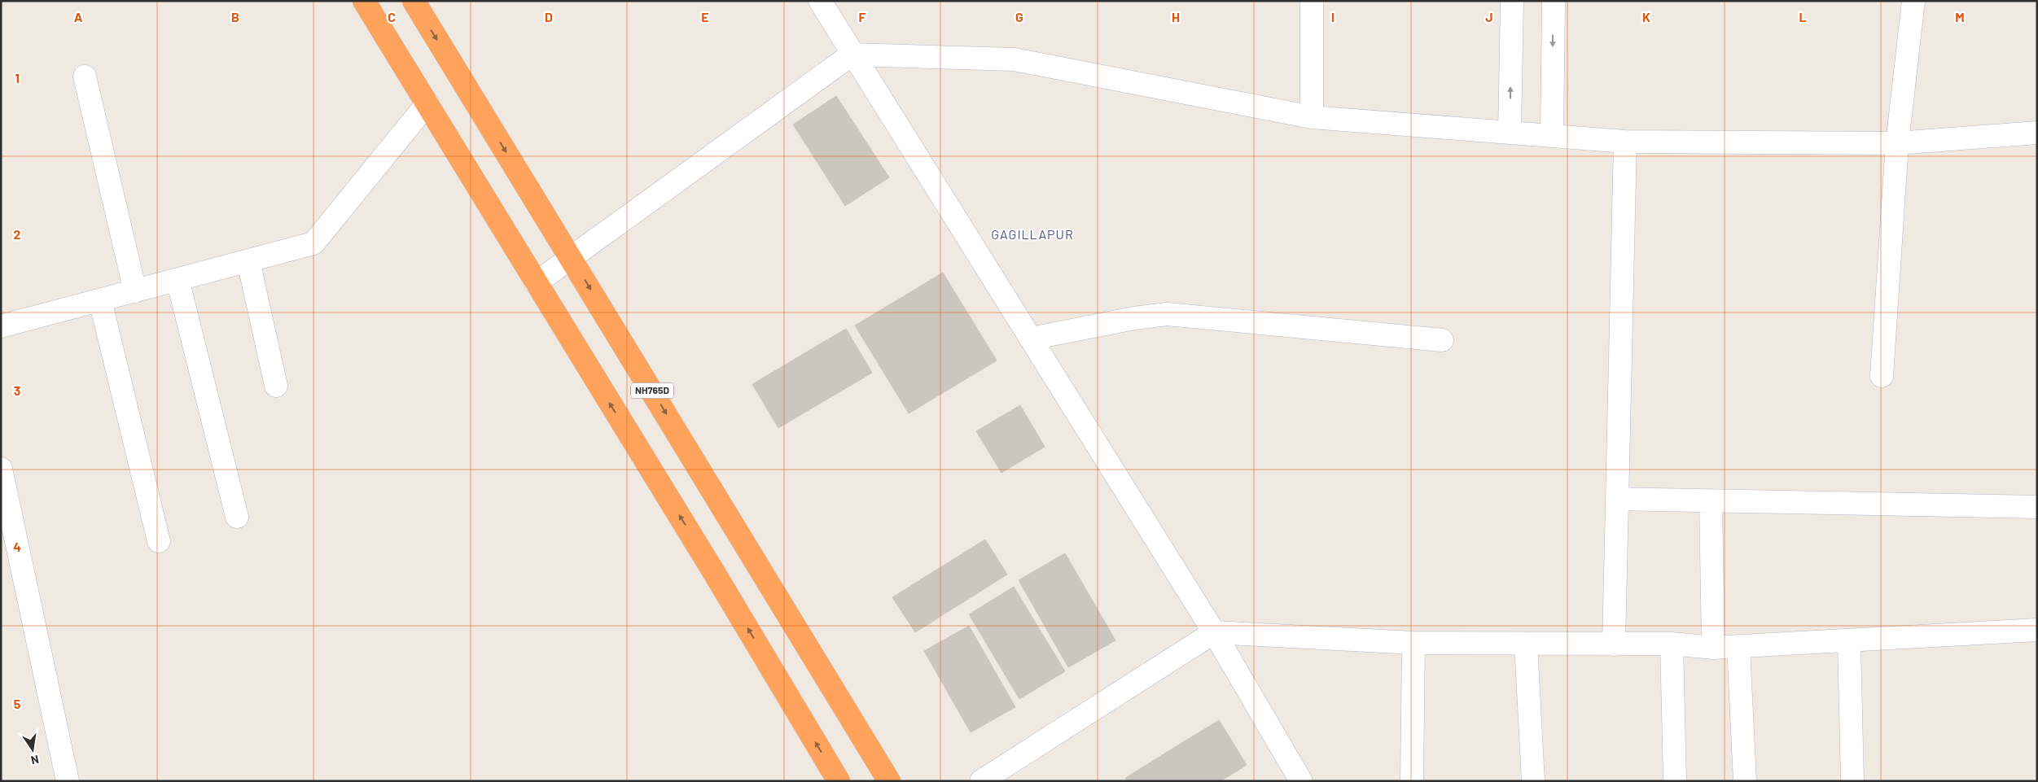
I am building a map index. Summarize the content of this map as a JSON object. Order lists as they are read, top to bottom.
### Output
{
  "streets": {
    "highway": ["NH765D"]
  },
  "districts": ["GAGILLAPUR"],
  "north": "bottom",
  "grid": {
    "columns": [
      "A",
      "B",
      "C",
      "D",
      "E",
      "F",
      "G",
      "H",
      "I",
      "J",
      "K",
      "L",
      "M"
    ],
    "rows": [
      "1",
      "2",
      "3",
      "4",
      "5"
    ]
  }
}
